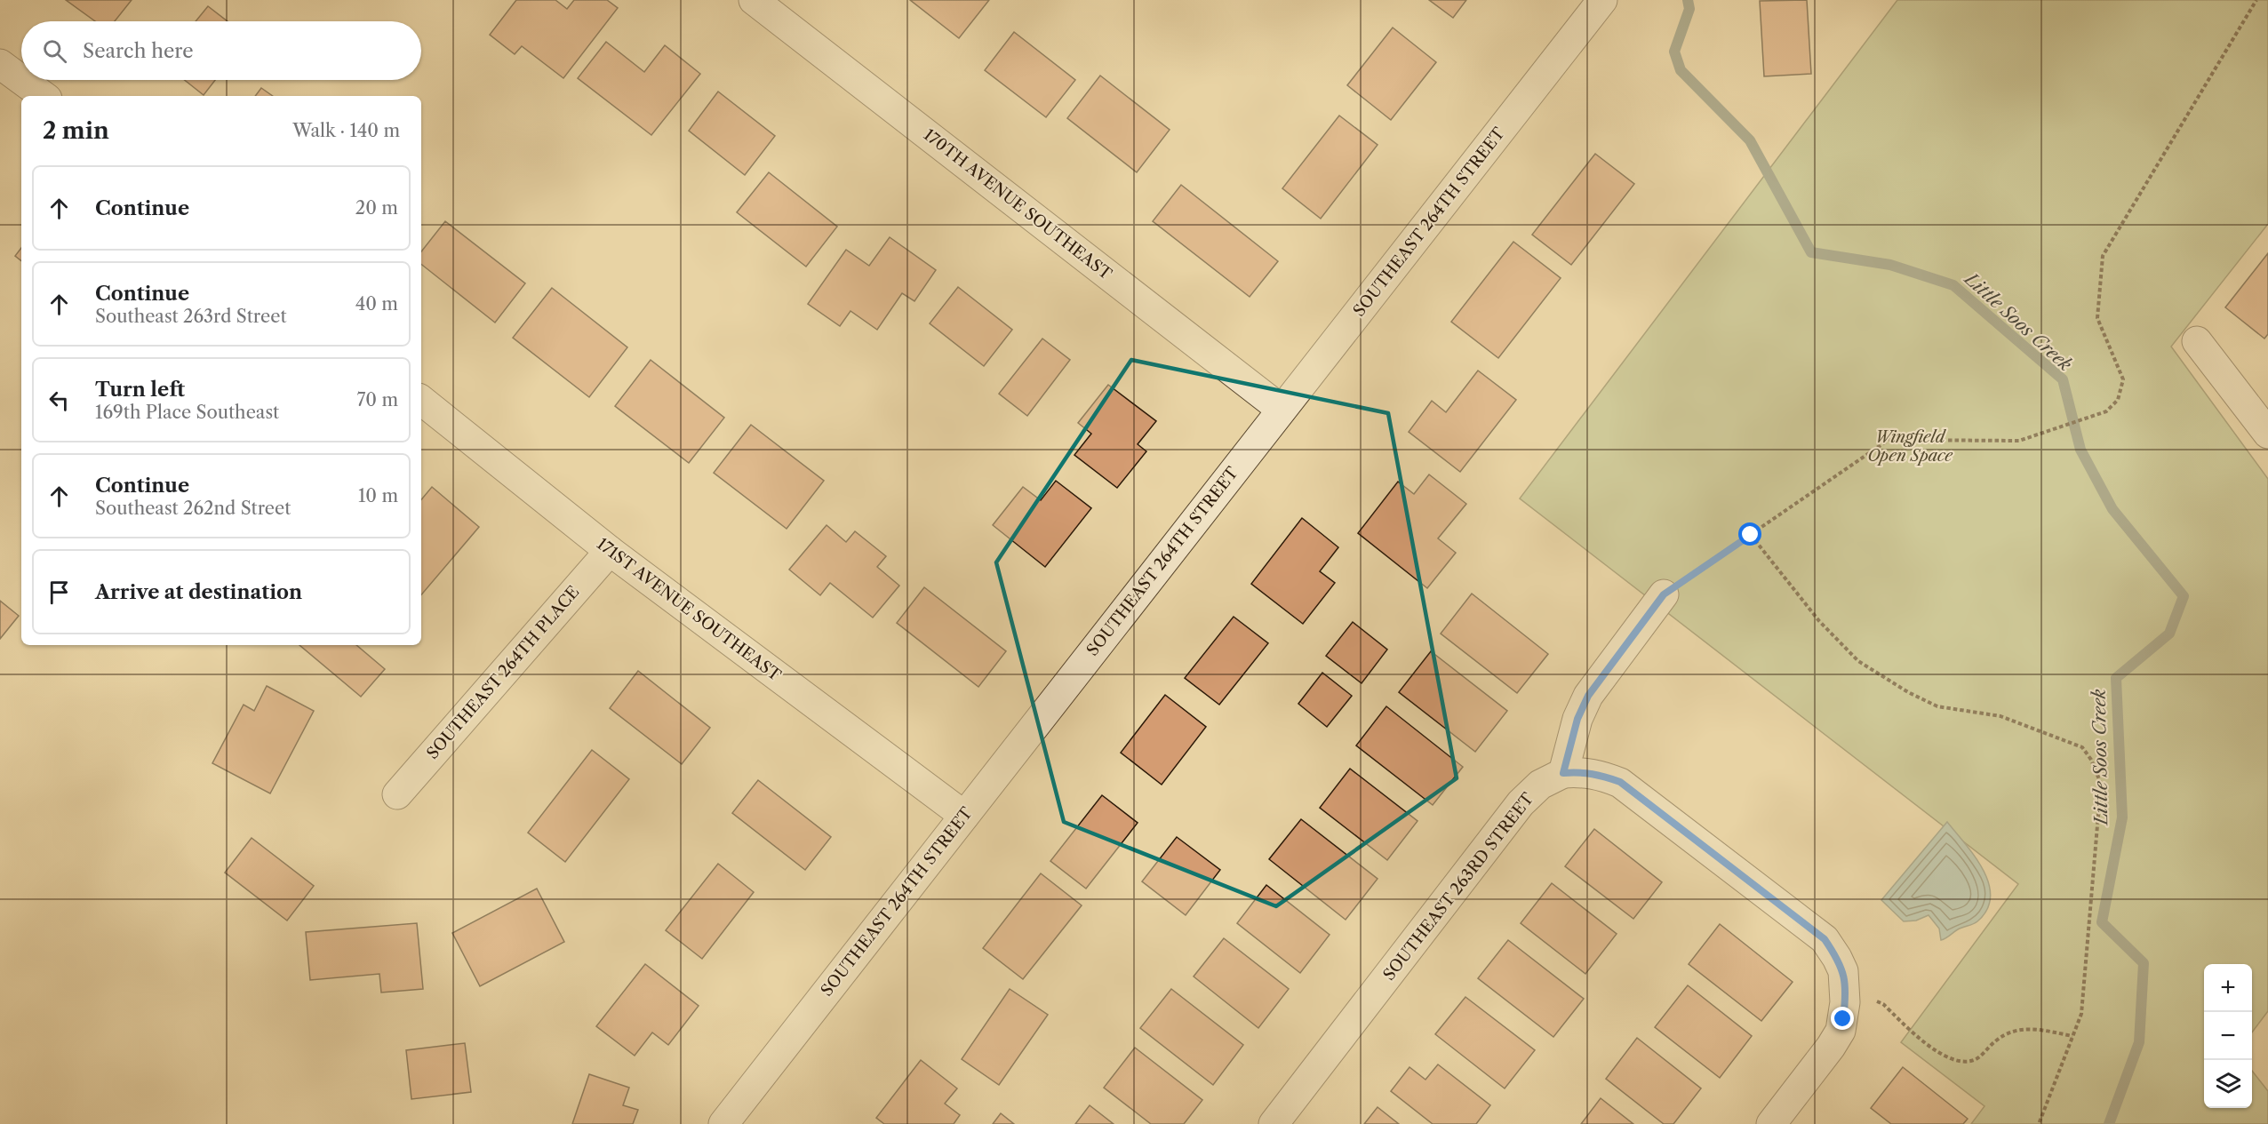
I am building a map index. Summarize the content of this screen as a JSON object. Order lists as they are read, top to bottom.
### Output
{
  "streets": {
    "street": [
      "170TH AVENUE SOUTHEAST",
      "SOUTHEAST 264TH STREET",
      "171ST AVENUE SOUTHEAST",
      "SOUTHEAST 264TH PLACE",
      "SOUTHEAST 263RD STREET"
    ]
  },
  "crossings": [
    ["170TH AVENUE SOUTHEAST", "SOUTHEAST 264TH STREET"],
    ["SOUTHEAST 264TH STREET", "171ST AVENUE SOUTHEAST"],
    ["171ST AVENUE SOUTHEAST", "SOUTHEAST 264TH PLACE"]
  ],
  "water": ["Little Soos Creek"],
  "parks": ["Wingfield Open Space"],
  "page": {
    "search": "Search here",
    "heading": ["2 min", "Walk · 140 m"],
    "list": [
      ["Continue", "20 m"],
      ["Continue", "Southeast 263rd Street", "40 m"],
      ["Turn left", "169th Place Southeast", "70 m"],
      ["Continue", "Southeast 262nd Street", "10 m"],
      "Arrive at destination"
    ],
    "map_buttons": ["+", "−"]
  }
}
